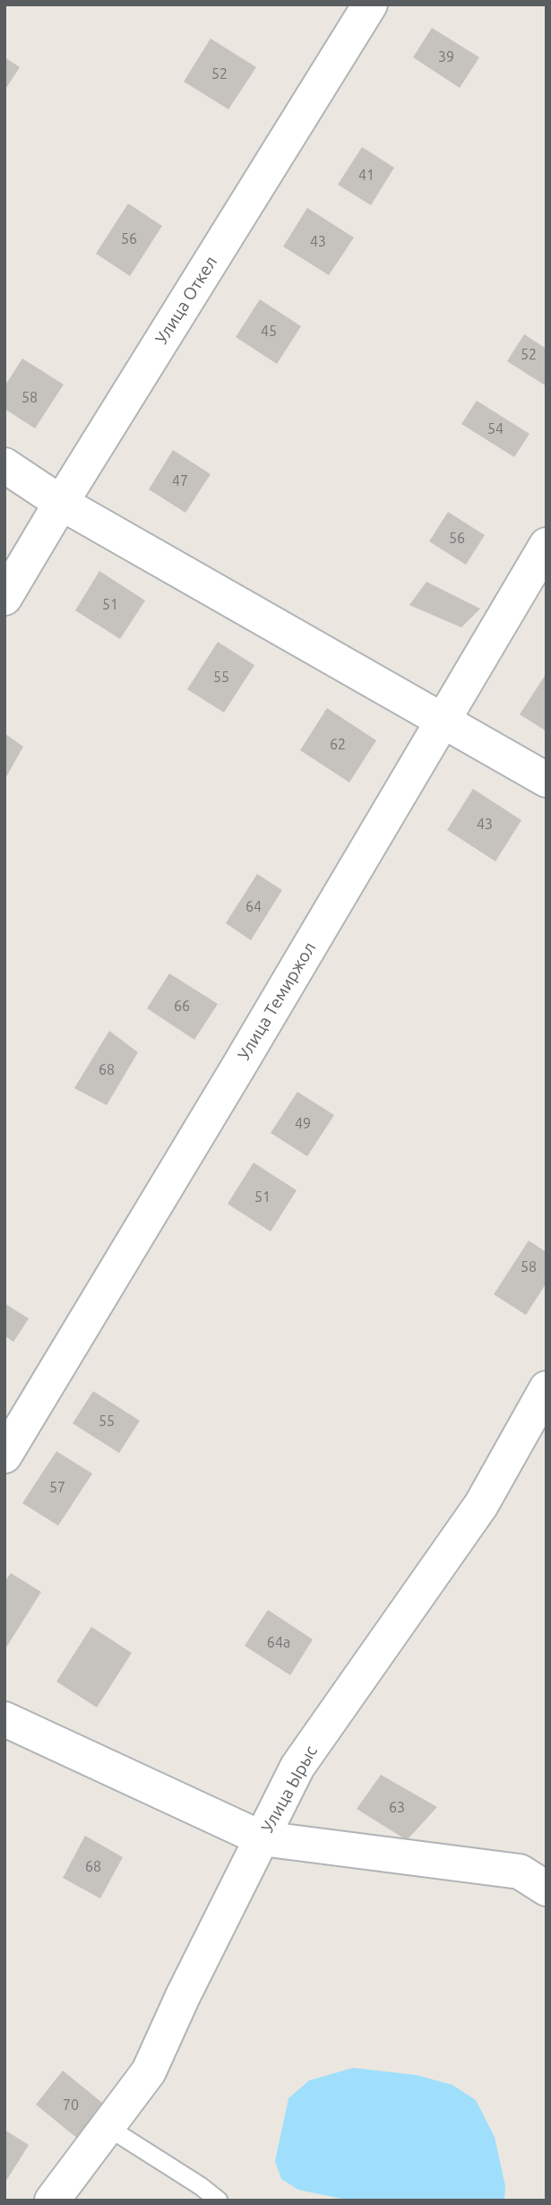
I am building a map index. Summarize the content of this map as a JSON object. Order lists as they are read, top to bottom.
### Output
{
  "streets": {
    "street": ["Улица Откел", "Улица Темиржол", "Улица Ырыс"]
  },
  "house_numbers": [
    "39",
    "52",
    "41",
    "56",
    "43",
    "45",
    "52",
    "58",
    "54",
    "47",
    "56",
    "51",
    "55",
    "62",
    "43",
    "64",
    "66",
    "68",
    "49",
    "51",
    "58",
    "55",
    "57",
    "64а",
    "63",
    "68",
    "70"
  ]
}
